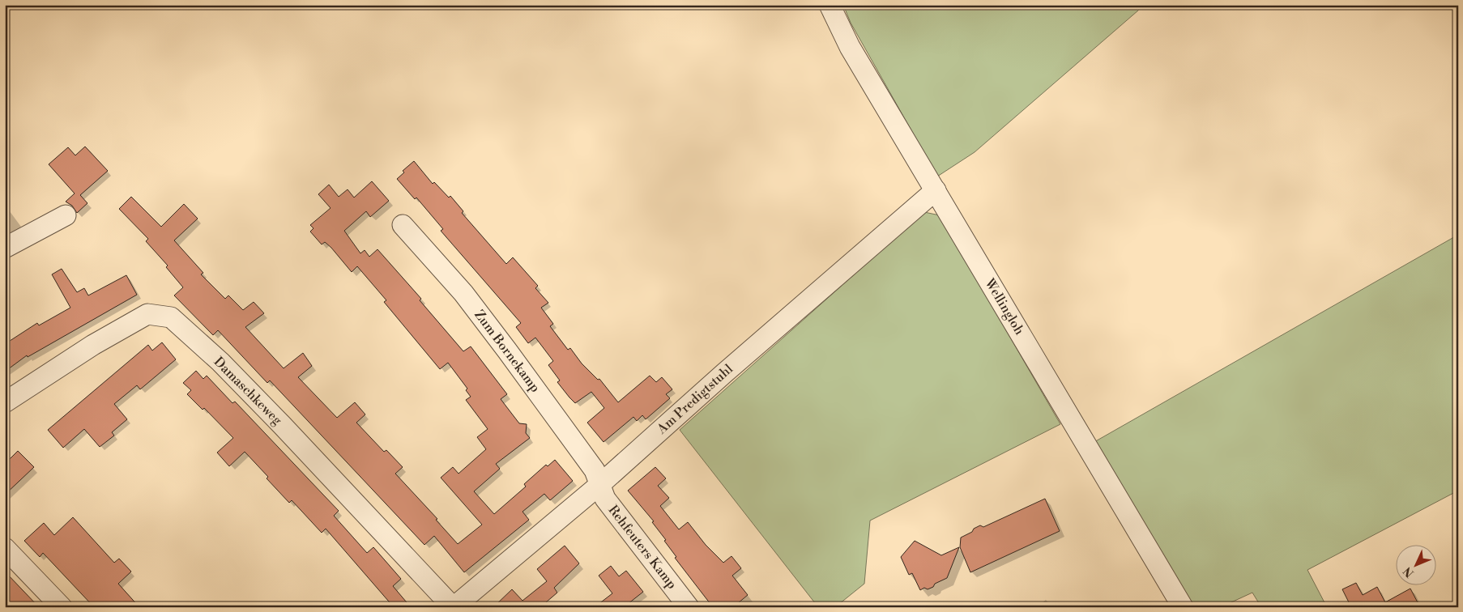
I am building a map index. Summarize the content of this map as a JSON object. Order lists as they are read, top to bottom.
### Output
{
  "streets": {
    "street": [
      "Wellingloh",
      "Zum Bornekamp",
      "Damaschkeweg",
      "Am Predigtstuhl",
      "Rehfeuters Kamp"
    ]
  },
  "crossings": [
    ["Wellingloh", "Am Predigtstuhl"],
    ["Zum Bornekamp", "Am Predigtstuhl"],
    ["Zum Bornekamp", "Rehfeuters Kamp"],
    ["Damaschkeweg", "Am Predigtstuhl"],
    ["Am Predigtstuhl", "Rehfeuters Kamp"]
  ],
  "north": "bottom left"
}
